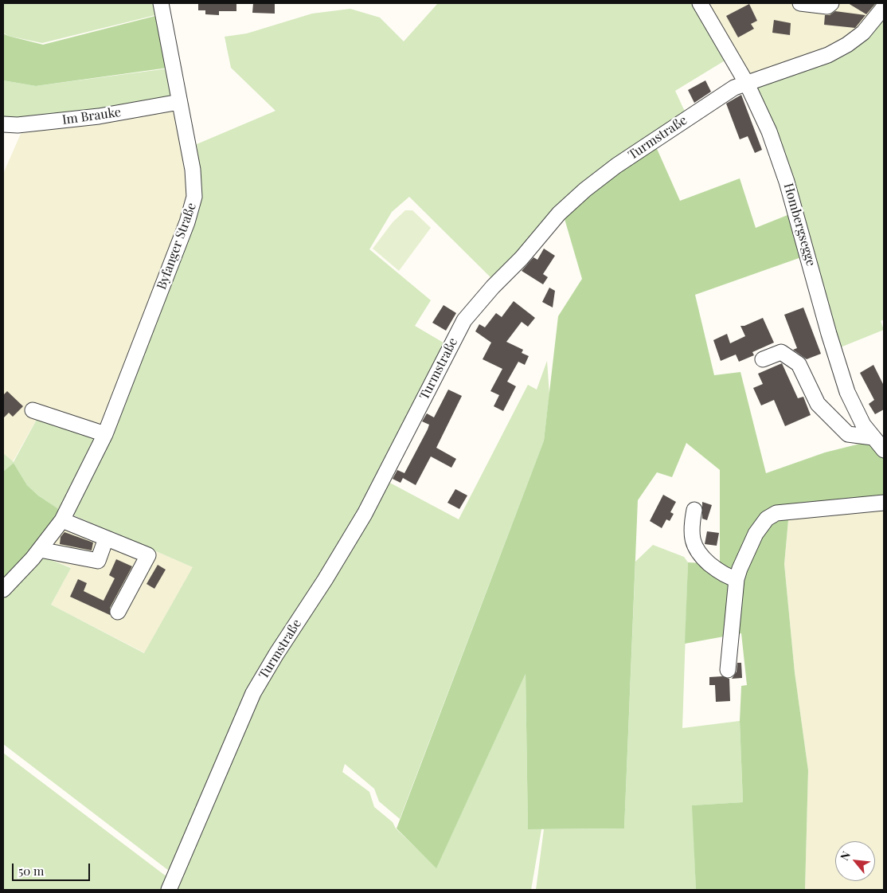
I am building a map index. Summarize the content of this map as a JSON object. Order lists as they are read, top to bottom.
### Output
{
  "streets": {
    "street": [
      "Im Brauke",
      "Turmstraße",
      "Hombergsegge",
      "Byfanger Straße"
    ]
  },
  "crossings": [
    ["Im Brauke", "Byfanger Straße"],
    ["Turmstraße", "Hombergsegge"]
  ],
  "scale_bar": "50 m",
  "north": "top left"
}
